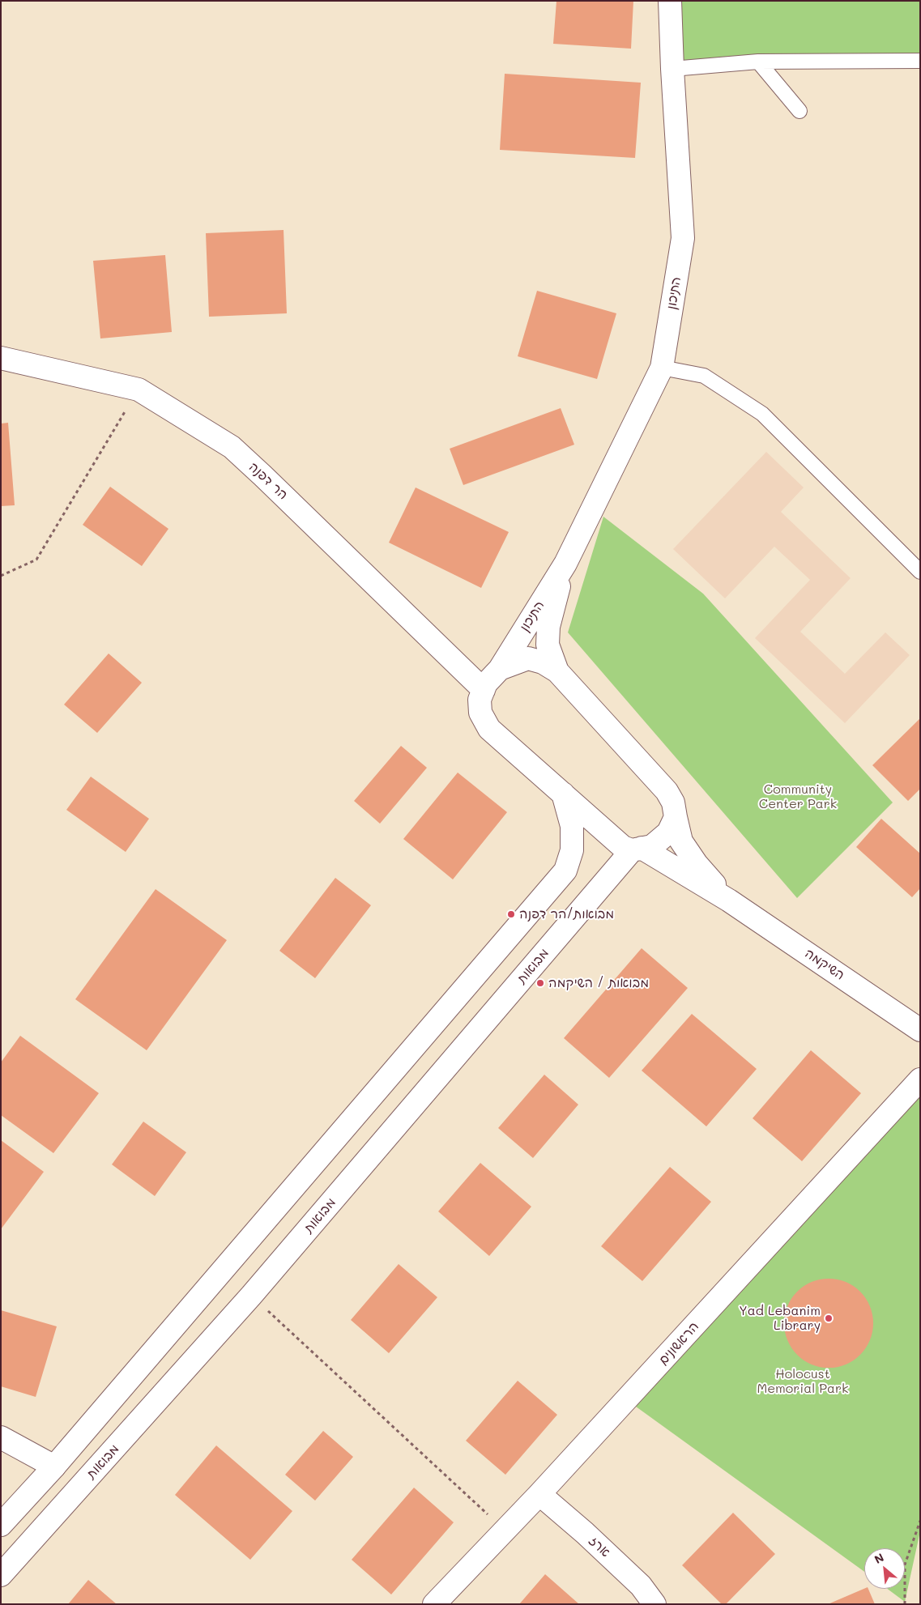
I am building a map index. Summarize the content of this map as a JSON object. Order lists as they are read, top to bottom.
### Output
{
  "streets": {
    "street": [
      "התיכון",
      "הר דפנה",
      "השיקמה",
      "מבואות",
      "הראשונים",
      "ארז"
    ]
  },
  "crossings": [
    ["התיכון", "הר דפנה"],
    ["התיכון", "השיקמה"],
    ["הר דפנה", "השיקמה"],
    ["השיקמה", "מבואות"],
    ["הראשונים", "ארז"]
  ],
  "parks": ["Community Center Park", "Holocust Memorial Park"],
  "places": ["מבואות/הר דפנה", "מבואות / השיקמה", "Yad Lebanim Library"],
  "north": "top left"
}
